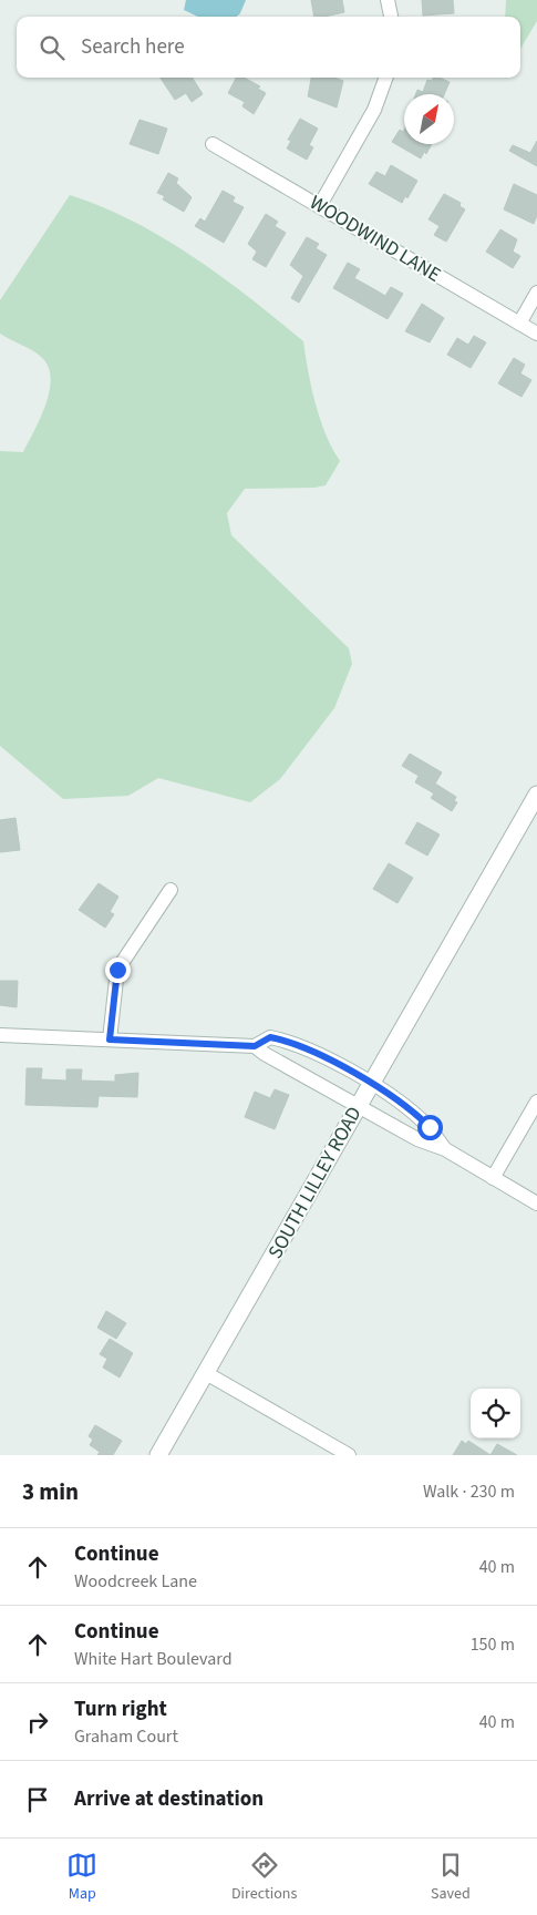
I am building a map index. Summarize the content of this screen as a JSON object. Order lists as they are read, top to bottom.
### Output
{
  "streets": {
    "street": ["WOODWIND LANE", "SOUTH LILLEY ROAD"]
  },
  "north": "top right",
  "page": {
    "search": "Search here",
    "heading": ["3 min", "Walk · 230 m"],
    "list": [
      ["Continue", "Woodcreek Lane", "40 m"],
      ["Continue", "White Hart Boulevard", "150 m"],
      ["Turn right", "Graham Court", "40 m"],
      "Arrive at destination"
    ],
    "nav": ["Map", "Directions", "Saved"]
  }
}
